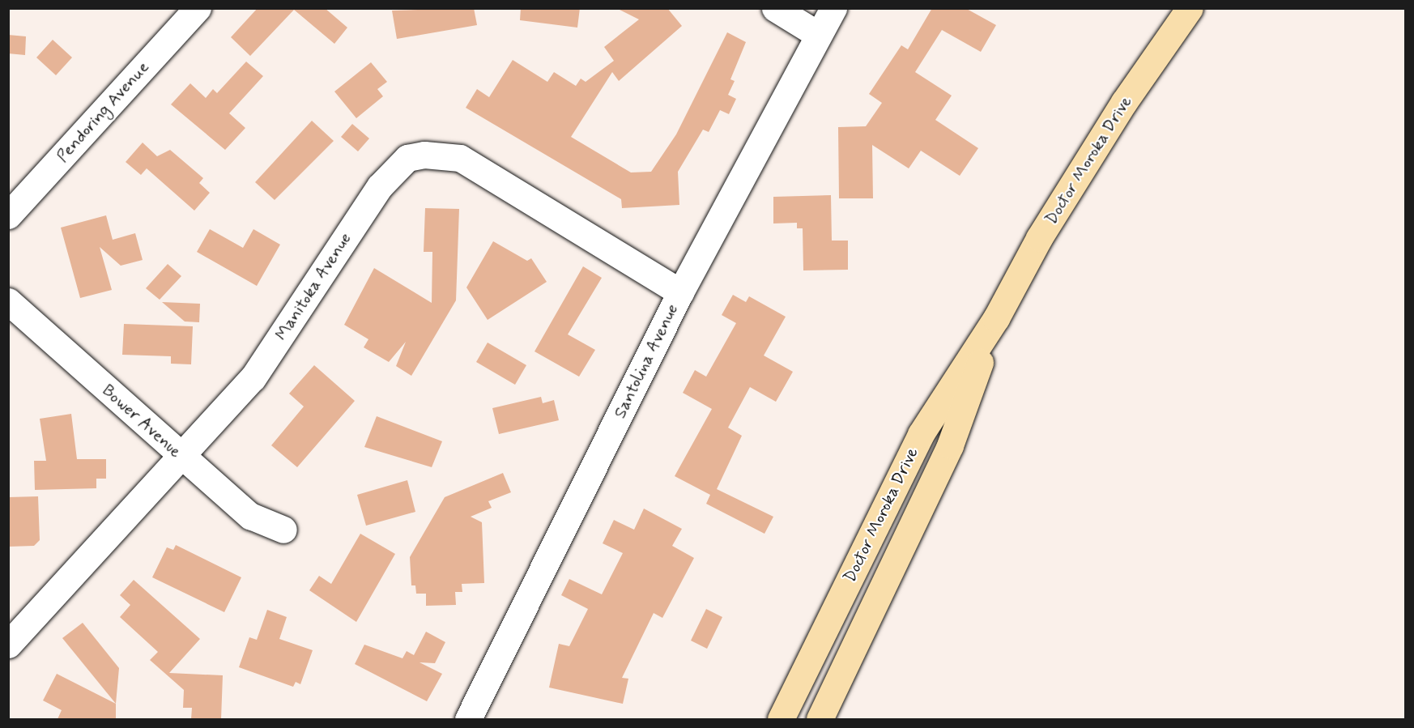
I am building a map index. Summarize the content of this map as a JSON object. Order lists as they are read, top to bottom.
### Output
{
  "streets": {
    "main road": ["Doctor Moroka Drive"],
    "street": [
      "Pendoring Avenue",
      "Manitoka Avenue",
      "Santolina Avenue",
      "Bower Avenue"
    ]
  },
  "crossings": [
    ["Manitoka Avenue", "Santolina Avenue"],
    ["Manitoka Avenue", "Bower Avenue"]
  ]
}
